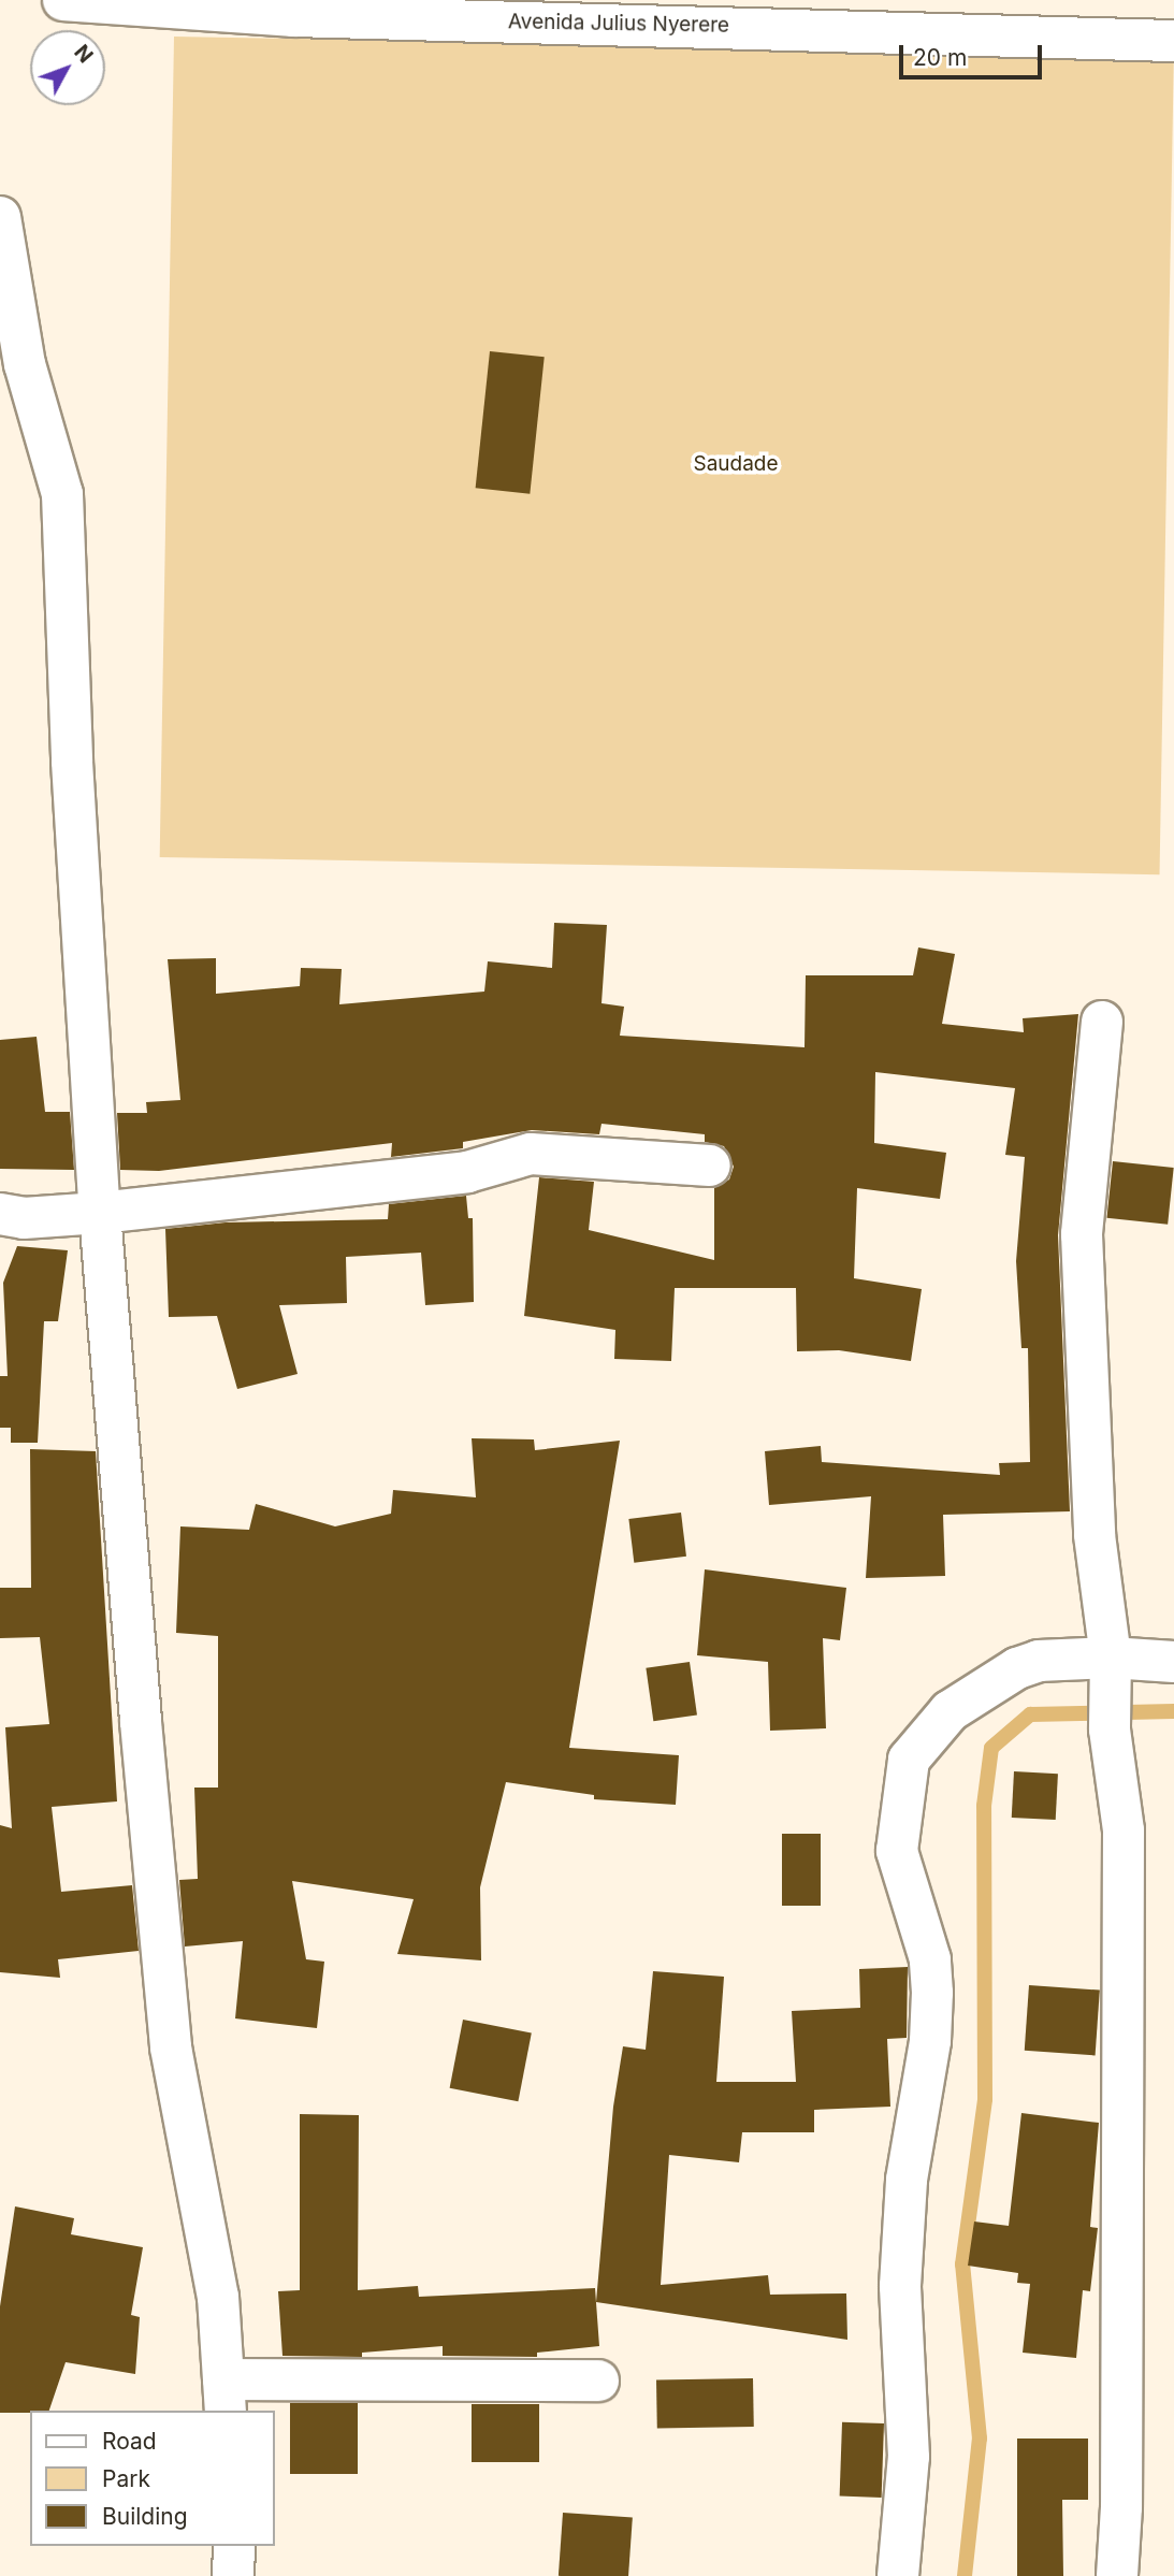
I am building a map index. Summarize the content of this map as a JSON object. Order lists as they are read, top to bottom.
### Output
{
  "streets": {
    "street": ["Avenida Julius Nyerere"]
  },
  "parks": ["Saudade"],
  "legend": ["Road", "Park", "Building"],
  "scale_bar": "20 m",
  "north": "top right"
}
